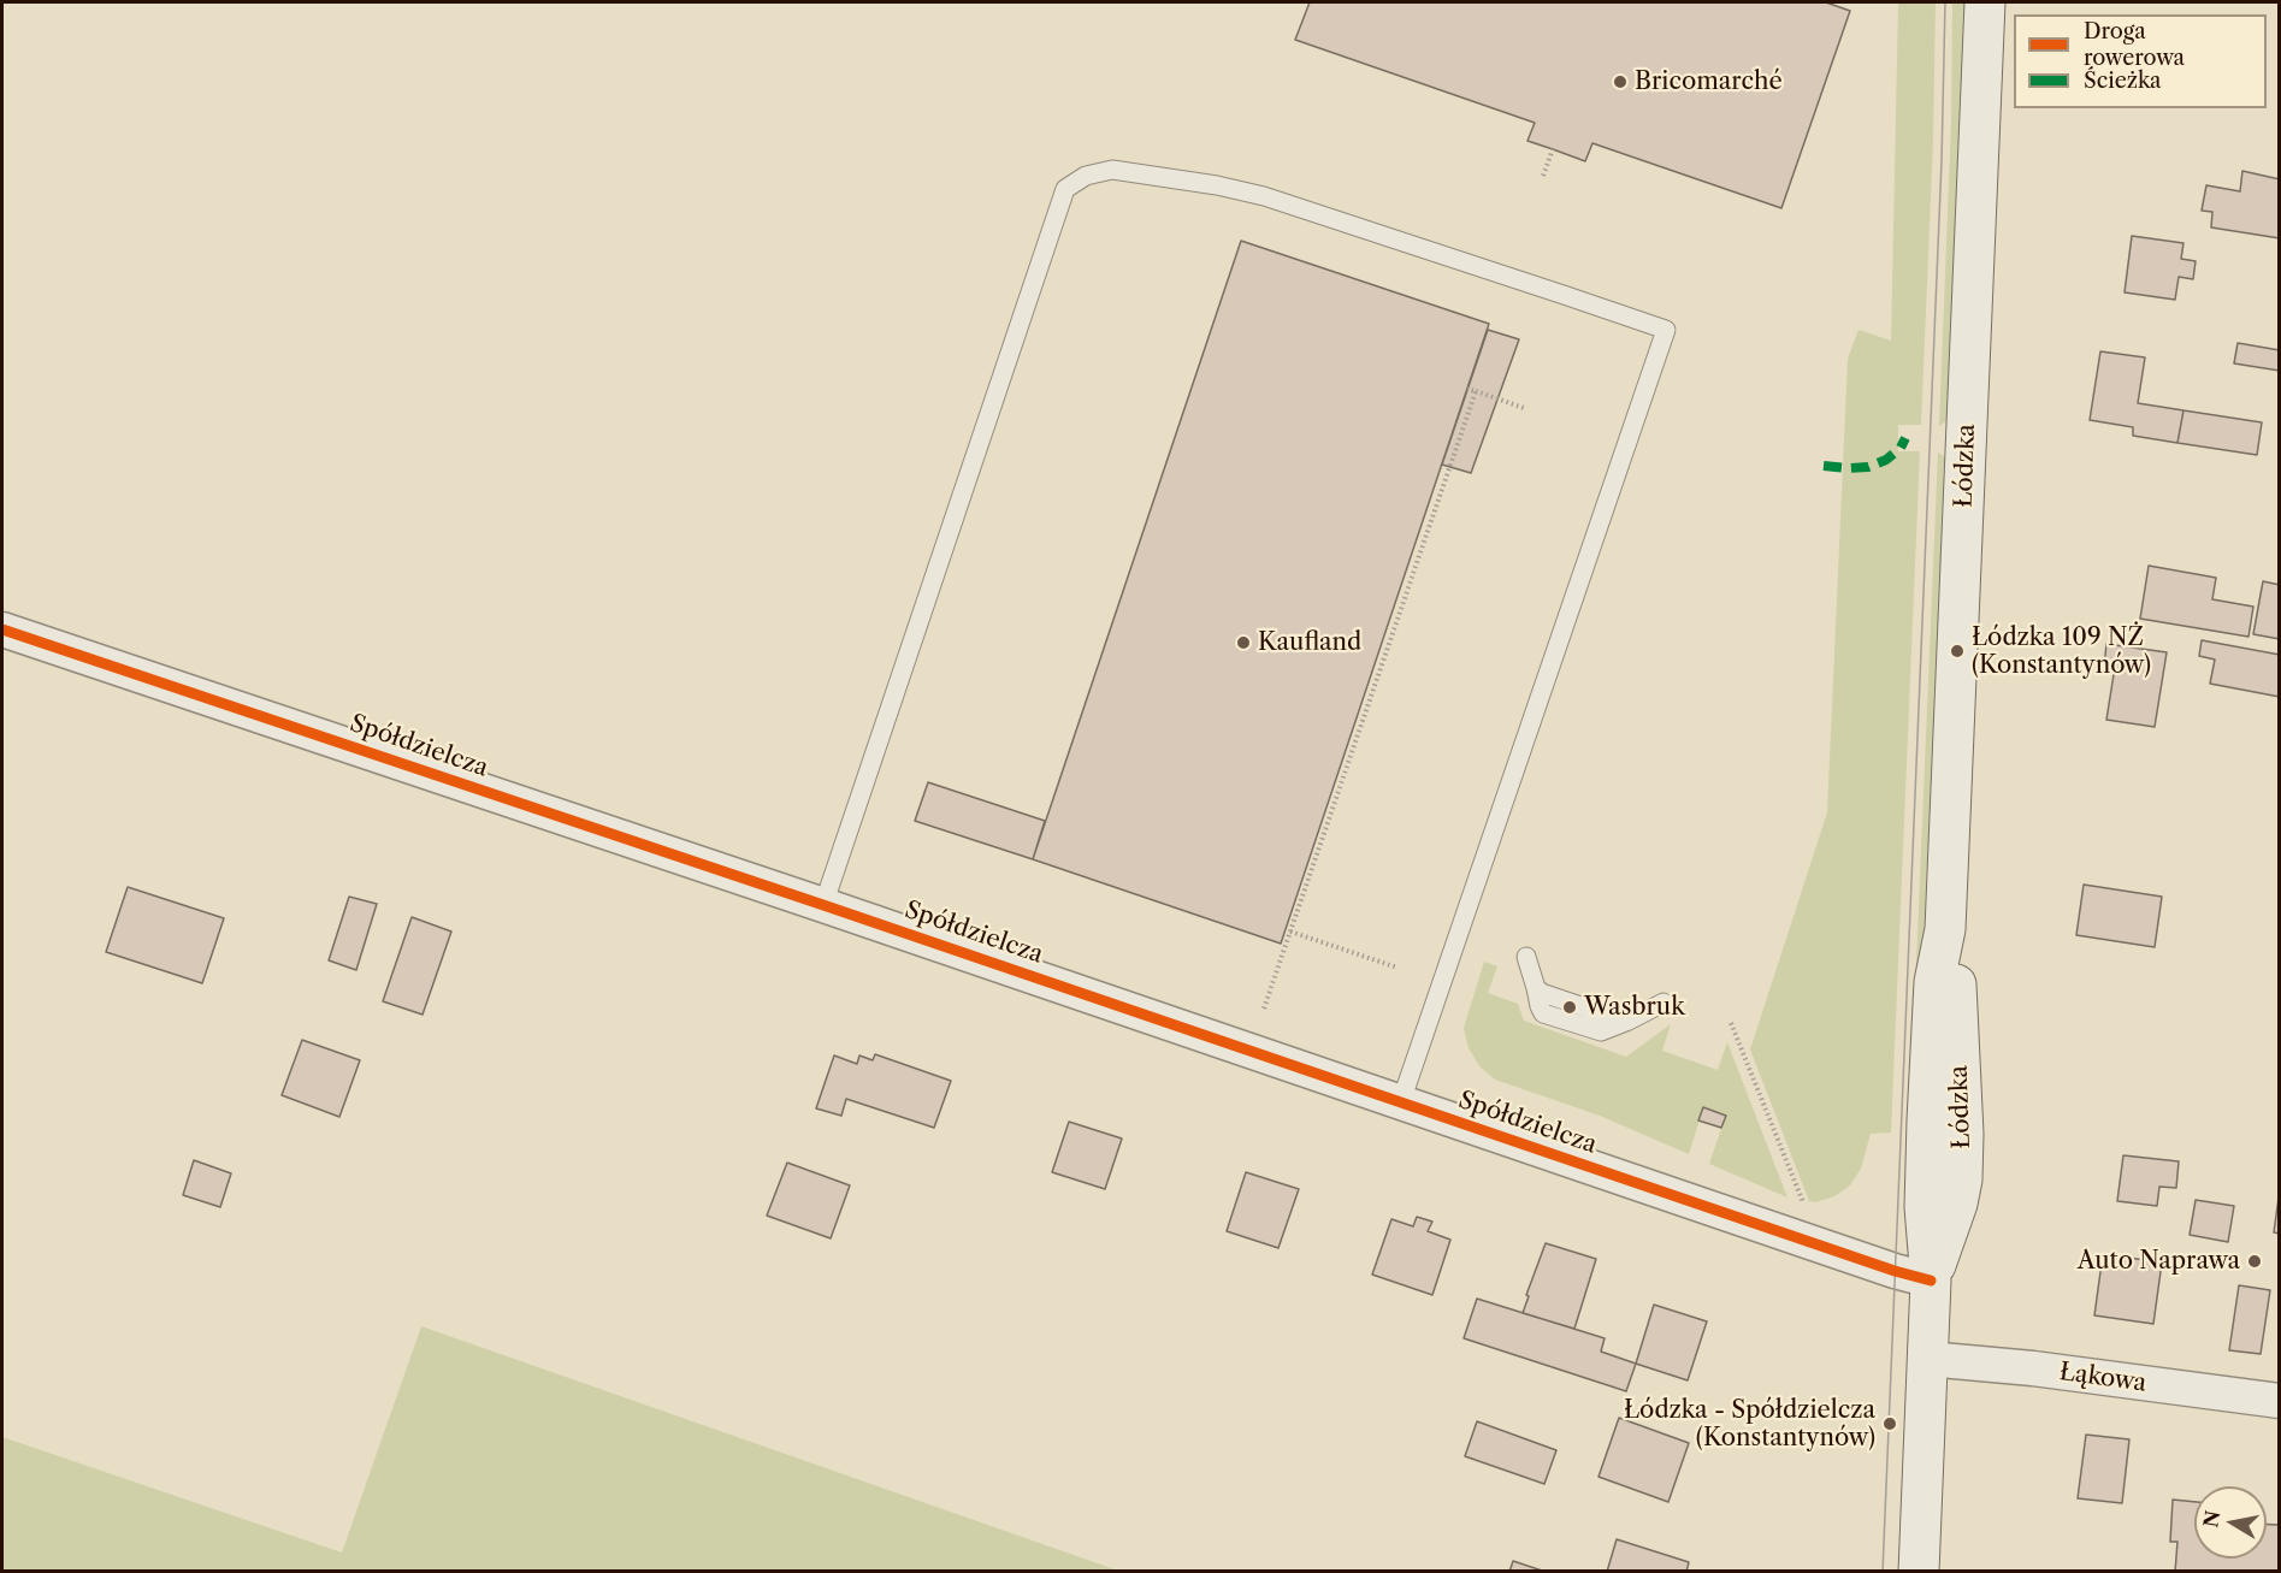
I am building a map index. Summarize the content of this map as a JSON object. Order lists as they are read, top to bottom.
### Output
{
  "streets": {
    "main road": ["Łódzka"],
    "street": ["Spółdzielcza", "Łąkowa"]
  },
  "crossings": [
    ["Łódzka", "Spółdzielcza"],
    ["Łódzka", "Łąkowa"]
  ],
  "places": [
    "Bricomarché",
    "Kaufland",
    "Łódzka 109 NŻ (Konstantynów)",
    "Wasbruk",
    "Auto Naprawa",
    "Łódzka - Spółdzielcza (Konstantynów)"
  ],
  "legend": ["Droga rowerowa", "Ścieżka"],
  "north": "left"
}
